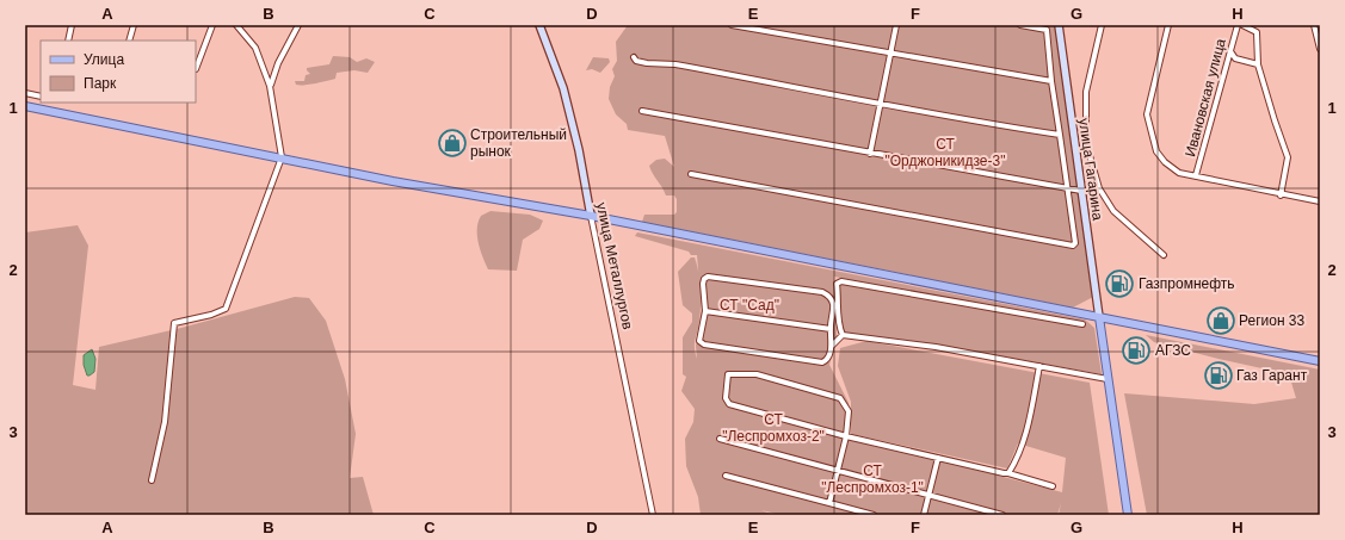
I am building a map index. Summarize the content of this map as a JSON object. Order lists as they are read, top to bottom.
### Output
{
  "streets": {
    "main road": ["улица Гагарина", "улица Металлургов"],
    "street": ["Ивановская улица"]
  },
  "parks": [
    "СТ \"Орджоникидзе-3\"",
    "СТ \"Сад\"",
    "СТ \"Леспромхоз-2\"",
    "СТ \"Леспромхоз-1\""
  ],
  "places": {
    "shop": ["Строительный рынок", "Регион 33"],
    "fuel station": ["Газпромнефть", "АГЗС", "Газ Гарант"]
  },
  "legend": ["Улица", "Парк"],
  "grid": {
    "columns": [
      "A",
      "B",
      "C",
      "D",
      "E",
      "F",
      "G",
      "H"
    ],
    "rows": ["1", "2", "3"]
  }
}
